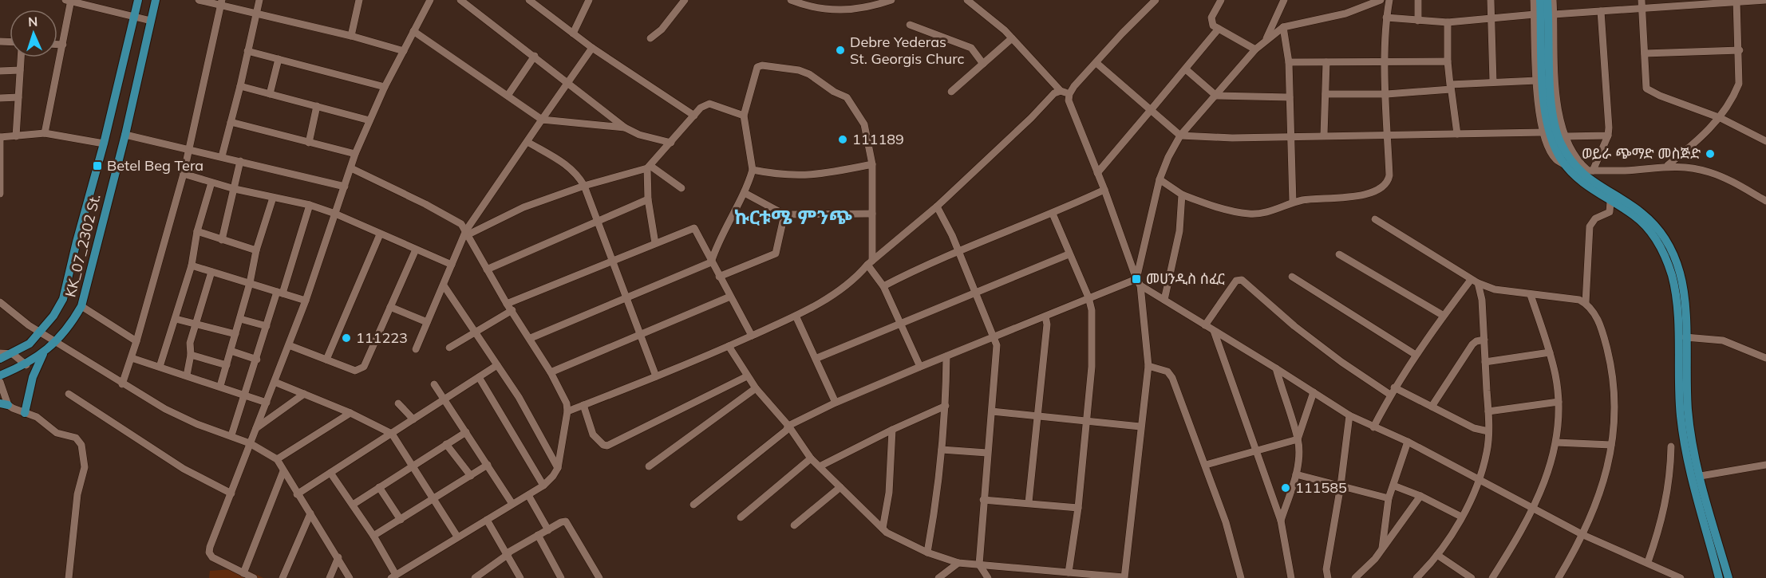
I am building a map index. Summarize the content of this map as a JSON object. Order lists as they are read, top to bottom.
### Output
{
  "streets": {
    "main road": ["KK_07_2302 St."]
  },
  "districts": ["ኩርቱሜ ምንጭ"],
  "places": {
    "other": [
      "Debre Yederas St. Georgis Churc",
      "111189",
      "ወይራ ጭማድ መስጅድ",
      "111223",
      "111585"
    ],
    "transit": ["Betel Beg Tera", "መሀንዲስ ሰፈር"]
  },
  "north": "top"
}
